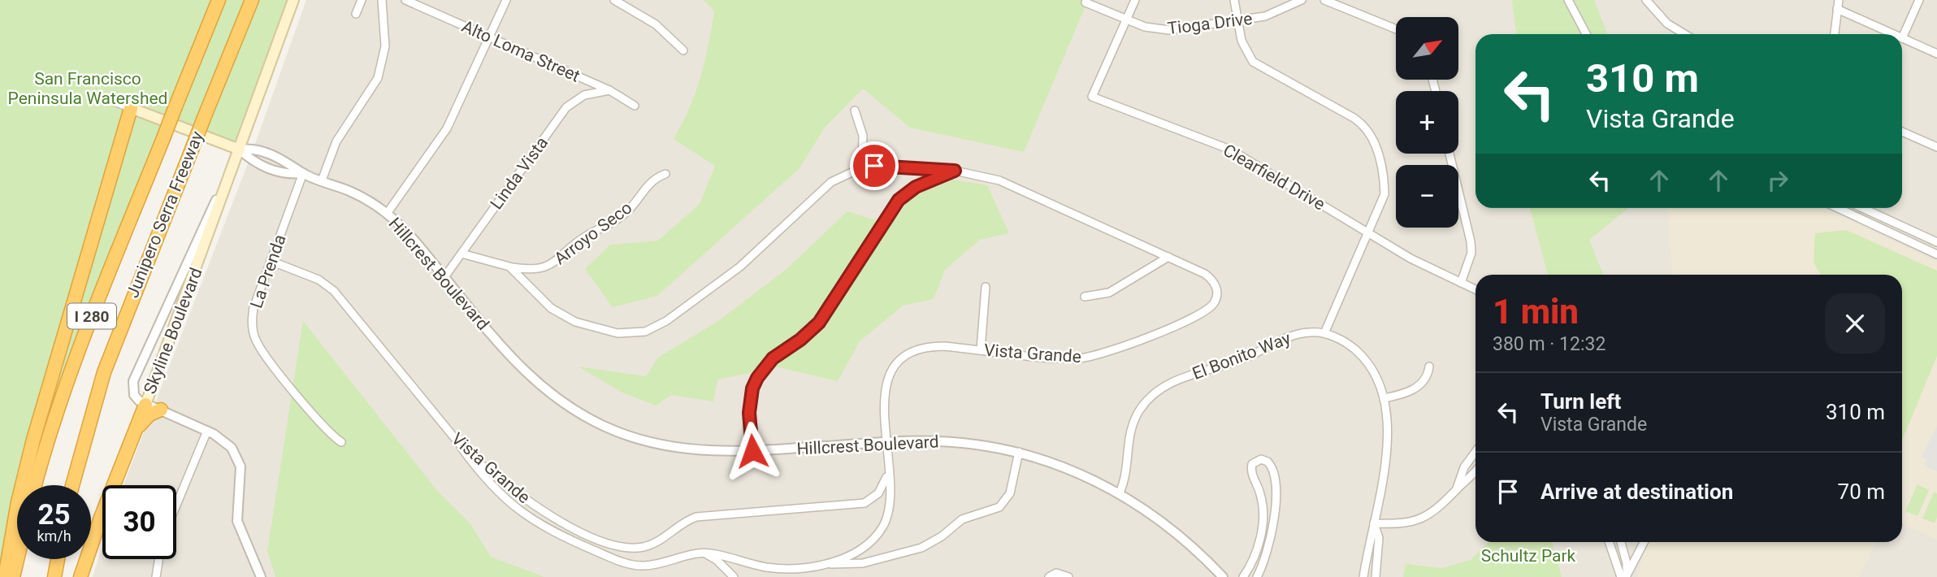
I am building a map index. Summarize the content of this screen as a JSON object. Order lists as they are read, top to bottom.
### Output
{
  "streets": {
    "highway": ["Junipero Serra Freeway", "I 280"],
    "main road": ["Hillcrest Boulevard", "Skyline Boulevard"],
    "street": [
      "Tioga Drive",
      "Alto Loma Street",
      "Linda Vista",
      "Clearfield Drive",
      "Arroyo Seco",
      "La Prenda",
      "Vista Grande",
      "El Bonito Way"
    ]
  },
  "crossings": [
    ["Tioga Drive", "Clearfield Drive"],
    ["Alto Loma Street", "Linda Vista"],
    ["Linda Vista", "Hillcrest Boulevard"],
    ["Linda Vista", "Vista Grande"],
    ["Arroyo Seco", "Vista Grande"],
    ["La Prenda", "Hillcrest Boulevard"],
    ["La Prenda", "Vista Grande"],
    ["Hillcrest Boulevard", "Skyline Boulevard"],
    ["Hillcrest Boulevard", "Vista Grande"],
    ["Hillcrest Boulevard", "El Bonito Way"]
  ],
  "parks": ["San Francisco Peninsula Watershed", "Schultz Park"],
  "north": "top right",
  "page": {
    "map_buttons": ["+", "−"],
    "turn": ["310 m", "Vista Grande"],
    "heading": ["1 min", "380 m · 12:32"],
    "list": [
      {
        "name": "Turn left",
        "note": "Vista Grande",
        "value": "310 m"
      },
      {
        "name": "Arrive at destination",
        "value": "70 m"
      }
    ],
    "speed": "25 km/h",
    "limit": "30"
  }
}
